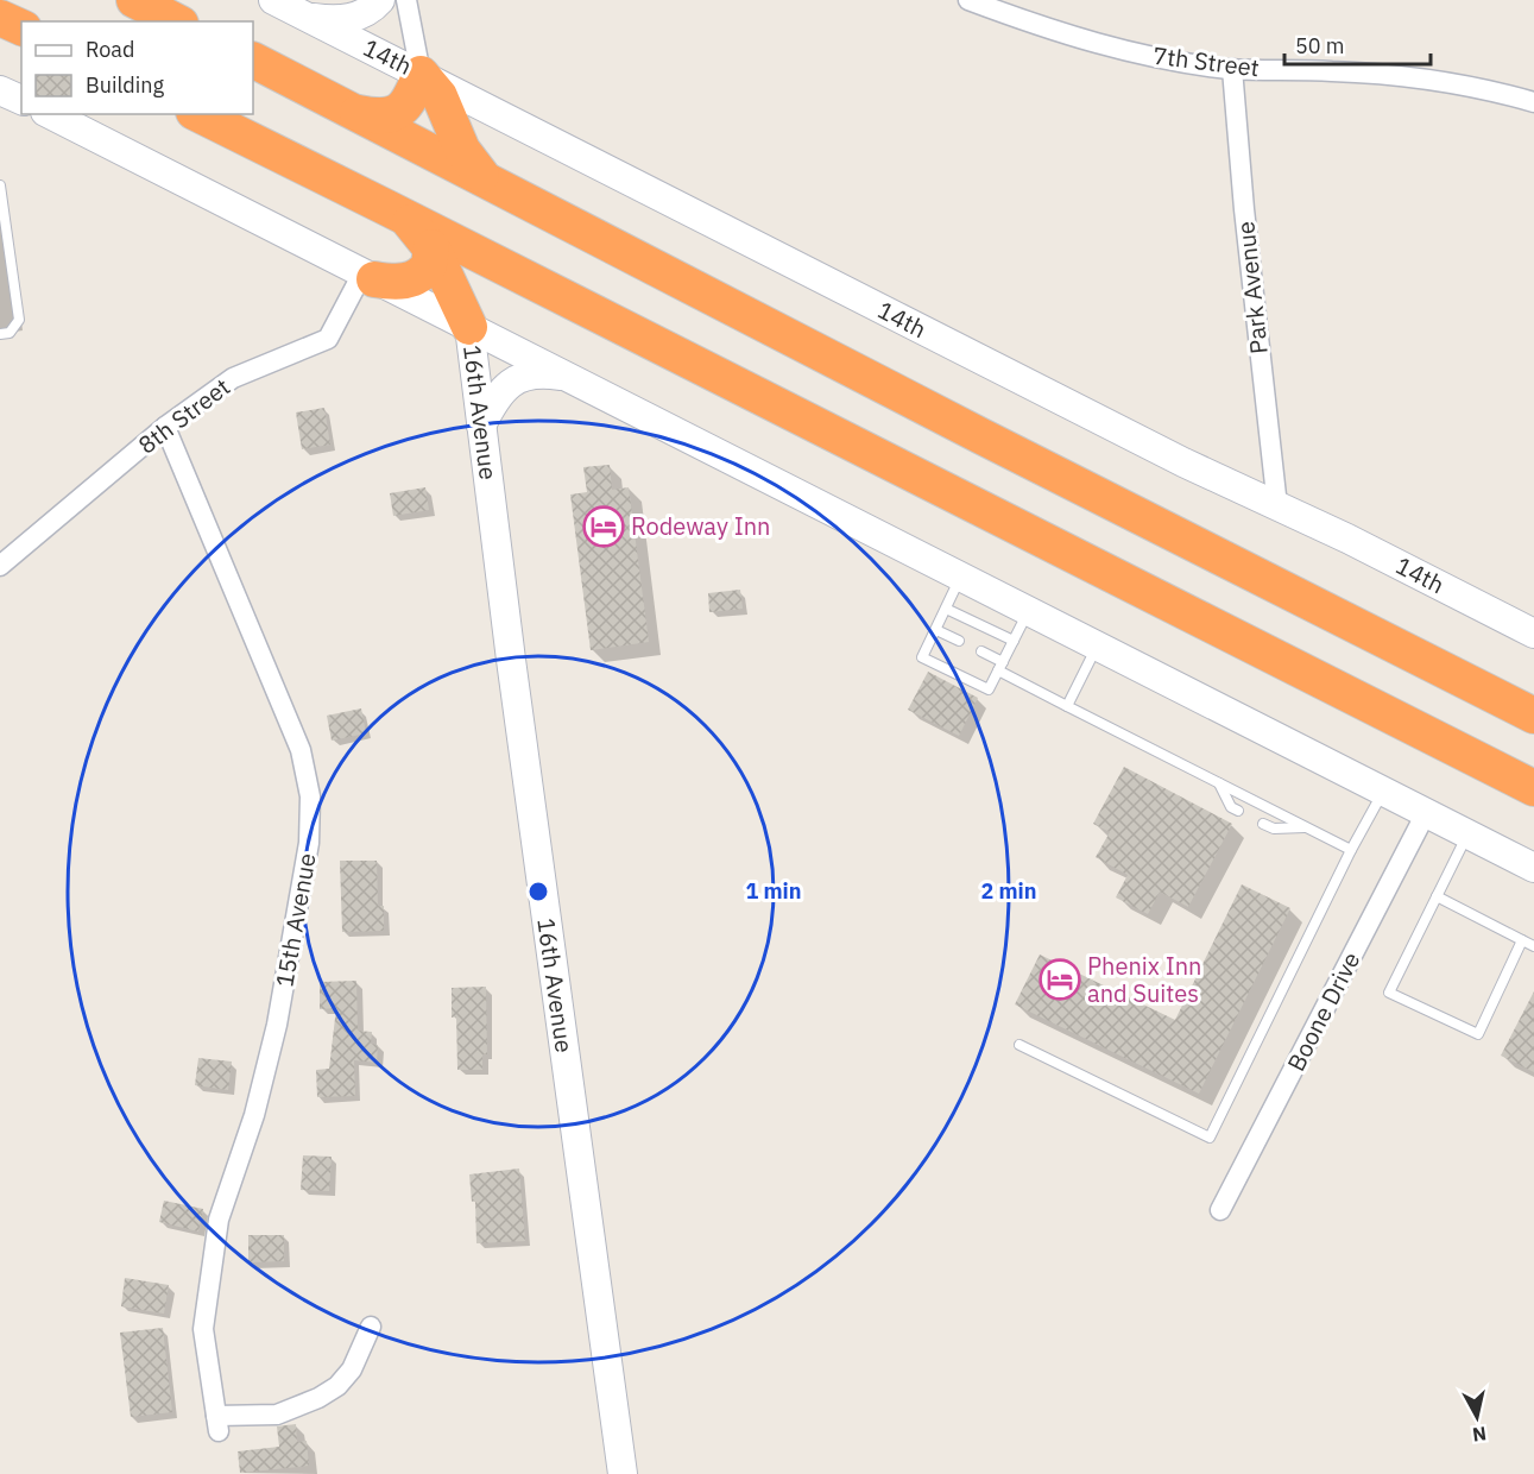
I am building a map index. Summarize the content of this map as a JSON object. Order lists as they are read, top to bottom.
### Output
{
  "streets": {
    "street": [
      "14th",
      "7th Street",
      "Park Avenue",
      "16th Avenue",
      "8th Street",
      "15th Avenue",
      "Boone Drive"
    ]
  },
  "crossings": [
    ["14th", "Park Avenue"],
    ["7th Street", "Park Avenue"],
    ["8th Street", "15th Avenue"]
  ],
  "places": {
    "hotel": ["Rodeway Inn", "Phenix Inn and Suites"]
  },
  "legend": ["Road", "Building"],
  "scale_bar": "50 m",
  "north": "bottom",
  "rings": ["1 min", "2 min"]
}
